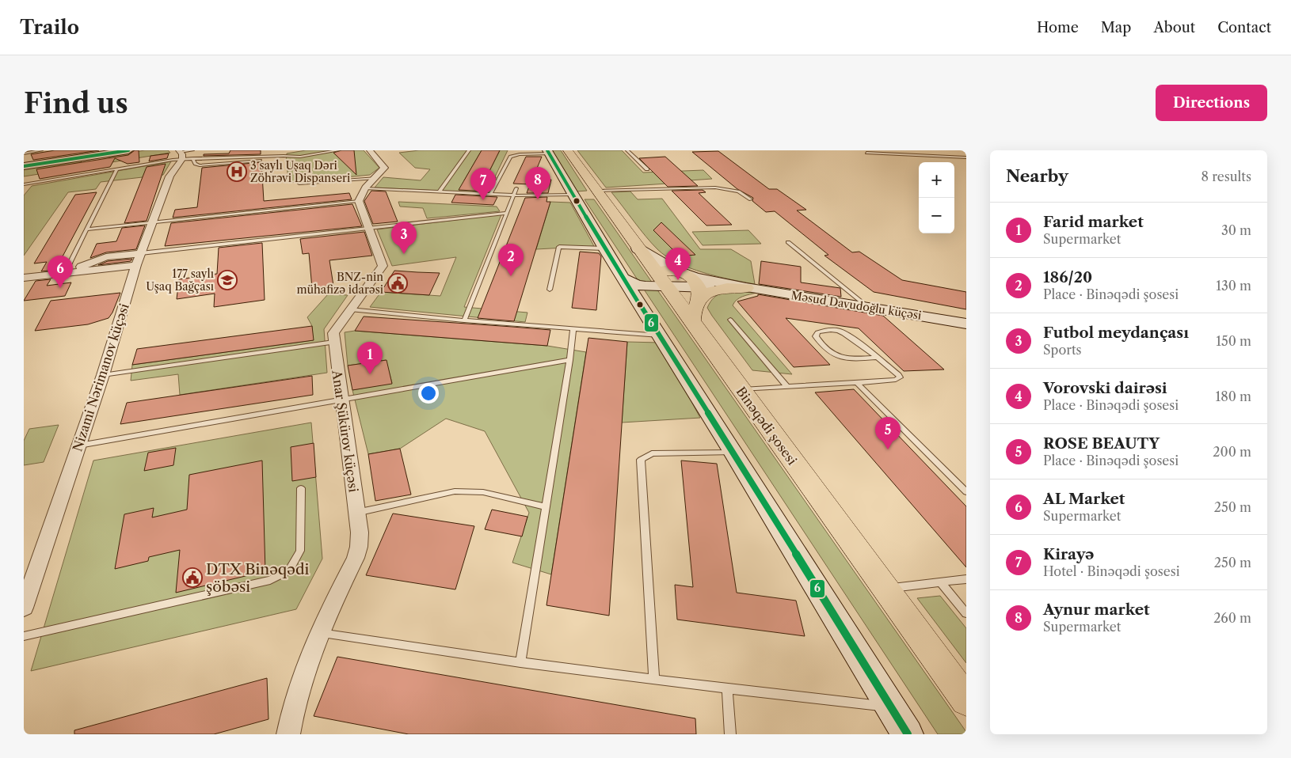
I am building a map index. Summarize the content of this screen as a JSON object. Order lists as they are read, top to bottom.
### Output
{
  "streets": {
    "main road": ["Binəqədi şosesi"],
    "street": ["Məsud Davudoğlu küçəsi", "Nizami Nərimanov küçəsi", "Anar Şükürov küçəsi"]
  },
  "places": {
    "hospital": ["3 saylı Uşaq Dəri Zöhrəvi Dispanseri"],
    "school or university": ["177 saylı Uşaq Bağçası"],
    "public building": ["BNZ-nin mühafizə idarəsi", "DTX Binəqədi şöbəsi"]
  },
  "lines": ["transit line 6"],
  "page": {
    "header": "Trailo",
    "nav": [
      "Home",
      "Map",
      "About",
      "Contact"
    ],
    "buttons": "Directions",
    "title": "Find us",
    "heading": ["Nearby", "8 results"],
    "map_buttons": ["+", "−"],
    "pins": [
      "8",
      "7",
      "3",
      "2",
      "4",
      "6",
      "1",
      "5"
    ],
    "list": [
      {
        "mark": "1",
        "name": "Farid market",
        "note": "Supermarket",
        "value": "30 m"
      },
      {
        "mark": "2",
        "name": "186/20",
        "note": "Place · Binəqədi şosesi",
        "value": "130 m"
      },
      {
        "mark": "3",
        "name": "Futbol meydançası",
        "note": "Sports",
        "value": "150 m"
      },
      {
        "mark": "4",
        "name": "Vorovski dairəsi",
        "note": "Place · Binəqədi şosesi",
        "value": "180 m"
      },
      {
        "mark": "5",
        "name": "ROSE BEAUTY",
        "note": "Place · Binəqədi şosesi",
        "value": "200 m"
      },
      {
        "mark": "6",
        "name": "AL Market",
        "note": "Supermarket",
        "value": "250 m"
      },
      {
        "mark": "7",
        "name": "Kirayə",
        "note": "Hotel · Binəqədi şosesi",
        "value": "250 m"
      },
      {
        "mark": "8",
        "name": "Aynur market",
        "note": "Supermarket",
        "value": "260 m"
      }
    ]
  }
}
